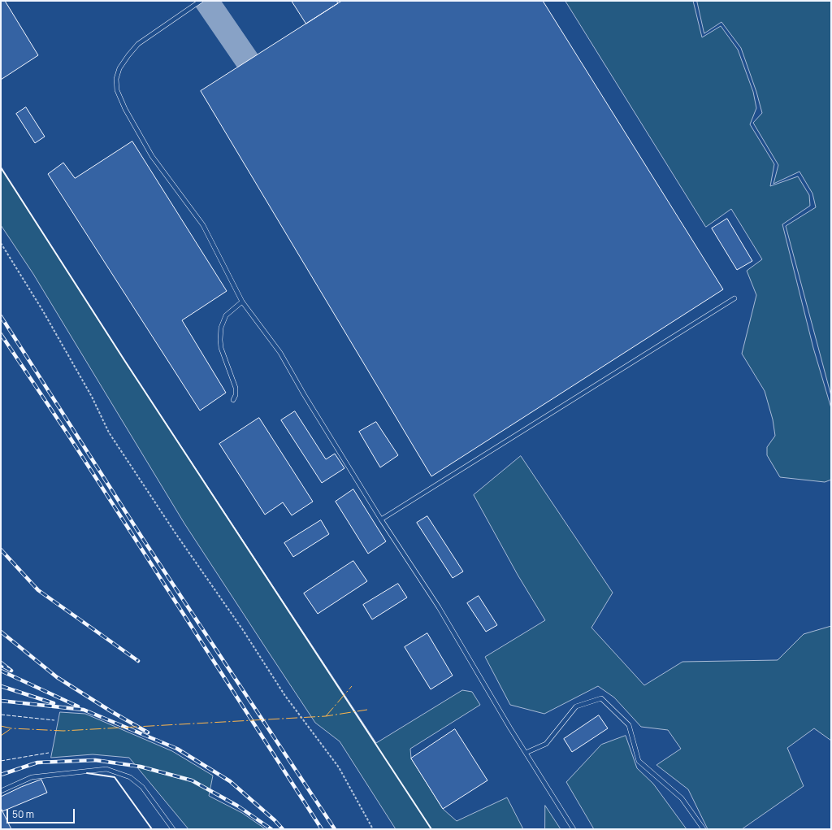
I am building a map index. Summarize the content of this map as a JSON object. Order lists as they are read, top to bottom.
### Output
{
  "scale_bar": "50 m"
}
